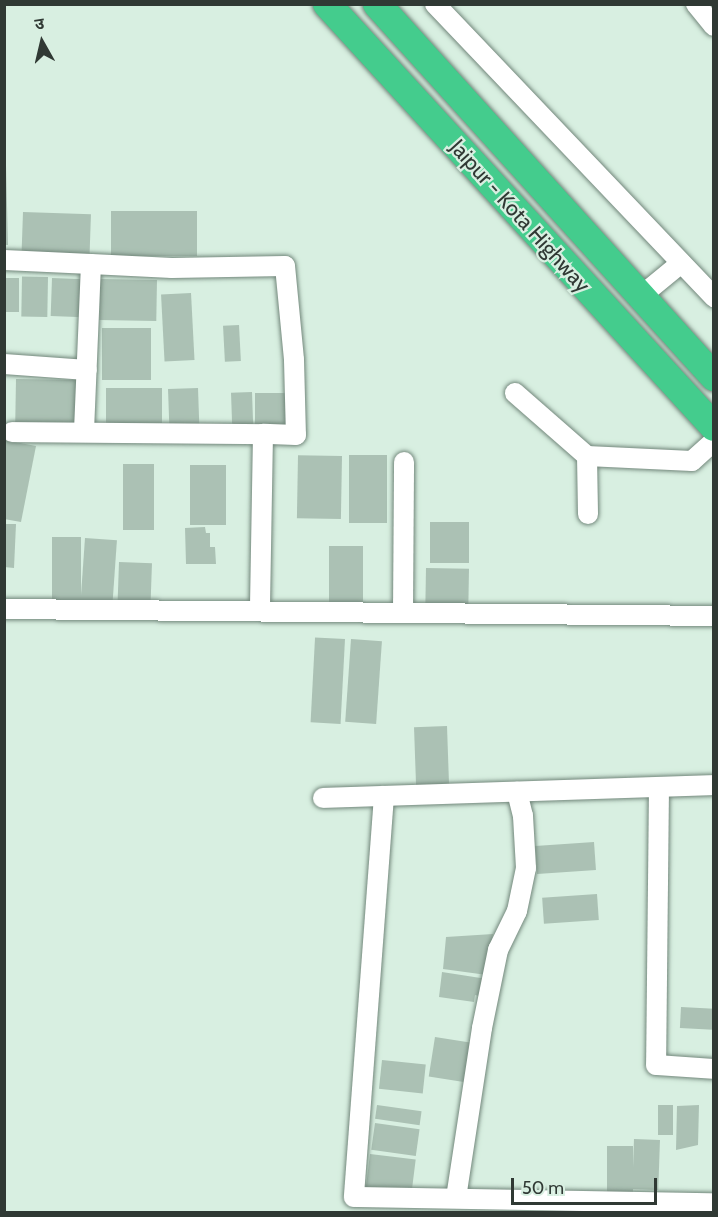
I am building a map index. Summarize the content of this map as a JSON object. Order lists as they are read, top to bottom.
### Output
{
  "streets": {
    "highway": ["Jaipur - Kota Highway"]
  },
  "scale_bar": "50 m",
  "north": "top"
}
